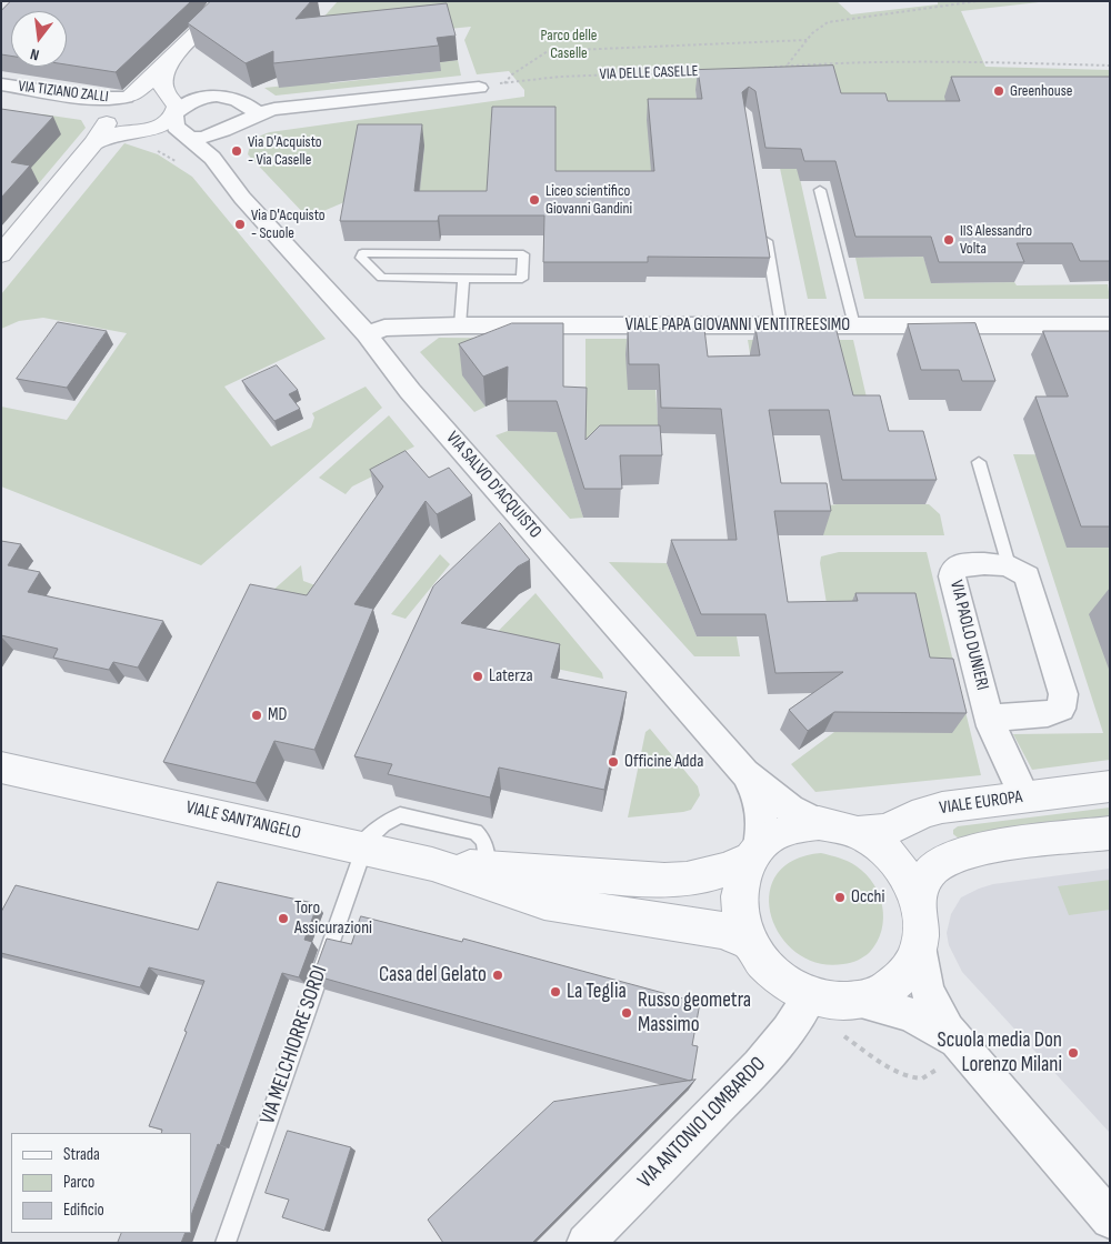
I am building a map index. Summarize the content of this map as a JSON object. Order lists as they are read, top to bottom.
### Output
{
  "streets": {
    "street": [
      "VIA TIZIANO ZALLI",
      "VIALE PAPA GIOVANNI VENTITREESIMO",
      "VIA SALVO D'ACQUISTO",
      "VIA PAOLO DUNIERI",
      "VIALE EUROPA",
      "VIALE SANT’ANGELO",
      "VIA ANTONIO LOMBARDO"
    ],
    "lane": ["VIA MELCHIORRE SORDI"],
    "path": ["VIA DELLE CASELLE"]
  },
  "crossings": [
    ["VIALE PAPA GIOVANNI VENTITREESIMO", "VIA SALVO D'ACQUISTO"],
    ["VIA SALVO D'ACQUISTO", "VIALE EUROPA"],
    ["VIA SALVO D'ACQUISTO", "VIALE SANT’ANGELO"],
    ["VIA SALVO D'ACQUISTO", "VIA ANTONIO LOMBARDO"],
    ["VIA PAOLO DUNIERI", "VIALE EUROPA"],
    ["VIALE EUROPA", "VIALE SANT’ANGELO"],
    ["VIALE EUROPA", "VIA ANTONIO LOMBARDO"],
    ["VIALE SANT’ANGELO", "VIA MELCHIORRE SORDI"],
    ["VIALE SANT’ANGELO", "VIA ANTONIO LOMBARDO"]
  ],
  "parks": ["Parco delle Caselle"],
  "places": [
    "Greenhouse",
    "Via D'Acquisto - Via Caselle",
    "Liceo scientifico Giovanni Gandini",
    "Via D'Acquisto - Scuole",
    "IIS Alessandro Volta",
    "Laterza",
    "MD",
    "Officine Adda",
    "Occhi",
    "Toro Assicurazioni",
    "Casa del Gelato",
    "La Teglia",
    "Russo geometra Massimo",
    "Scuola media Don Lorenzo Milani"
  ],
  "legend": ["Strada", "Parco", "Edificio"],
  "north": "bottom"
}
